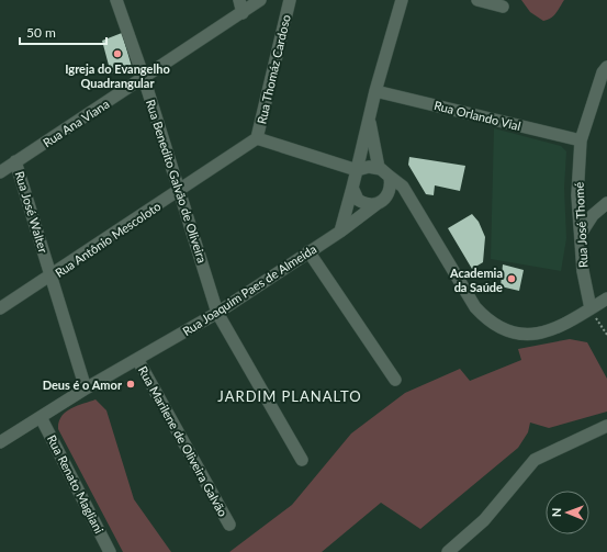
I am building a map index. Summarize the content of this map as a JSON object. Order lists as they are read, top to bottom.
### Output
{
  "streets": {
    "street": [
      "Rua Thomáz Cardoso",
      "Rua Orlando Vial",
      "Rua Ana Viana",
      "Rua Benedito Galvão de Oliveira",
      "Rua José Walter",
      "Rua José Thomé",
      "Rua Antônio Mescoloto",
      "Rua Joaquim Paes de Almeida",
      "Rua Marilene de Oliveira Galvão",
      "Rua Renato Magliani"
    ]
  },
  "crossings": [
    ["Rua Thomáz Cardoso", "Rua Antônio Mescoloto"],
    ["Rua Orlando Vial", "Rua José Thomé"],
    ["Rua Ana Viana", "Rua Benedito Galvão de Oliveira"],
    ["Rua Ana Viana", "Rua José Walter"],
    ["Rua Benedito Galvão de Oliveira", "Rua Antônio Mescoloto"],
    ["Rua Benedito Galvão de Oliveira", "Rua Joaquim Paes de Almeida"],
    ["Rua José Walter", "Rua Antônio Mescoloto"],
    ["Rua José Walter", "Rua Joaquim Paes de Almeida"],
    ["Rua Joaquim Paes de Almeida", "Rua Marilene de Oliveira Galvão"],
    ["Rua Joaquim Paes de Almeida", "Rua Renato Magliani"]
  ],
  "districts": ["JARDIM PLANALTO"],
  "places": ["Igreja do Evangelho Quadrangular", "Academia da Saúde", "Deus é o Amor"],
  "scale_bar": "50 m",
  "north": "left"
}
